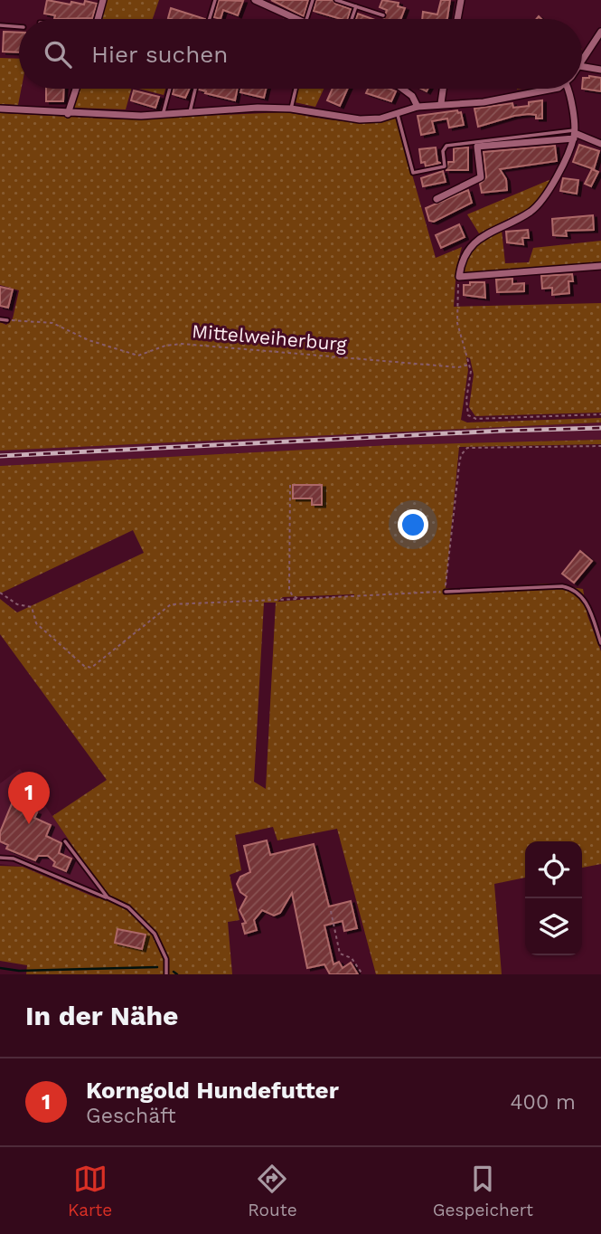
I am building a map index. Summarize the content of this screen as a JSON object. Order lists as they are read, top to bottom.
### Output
{
  "streets": {
    "path": ["Mittelweiherburg"]
  },
  "page": {
    "search": "Hier suchen",
    "pins": "1",
    "heading": "In der Nähe",
    "list": [
      {
        "mark": "1",
        "name": "Korngold Hundefutter",
        "note": "Geschäft",
        "value": "400 m"
      }
    ],
    "nav": ["Karte", "Route", "Gespeichert"]
  }
}
